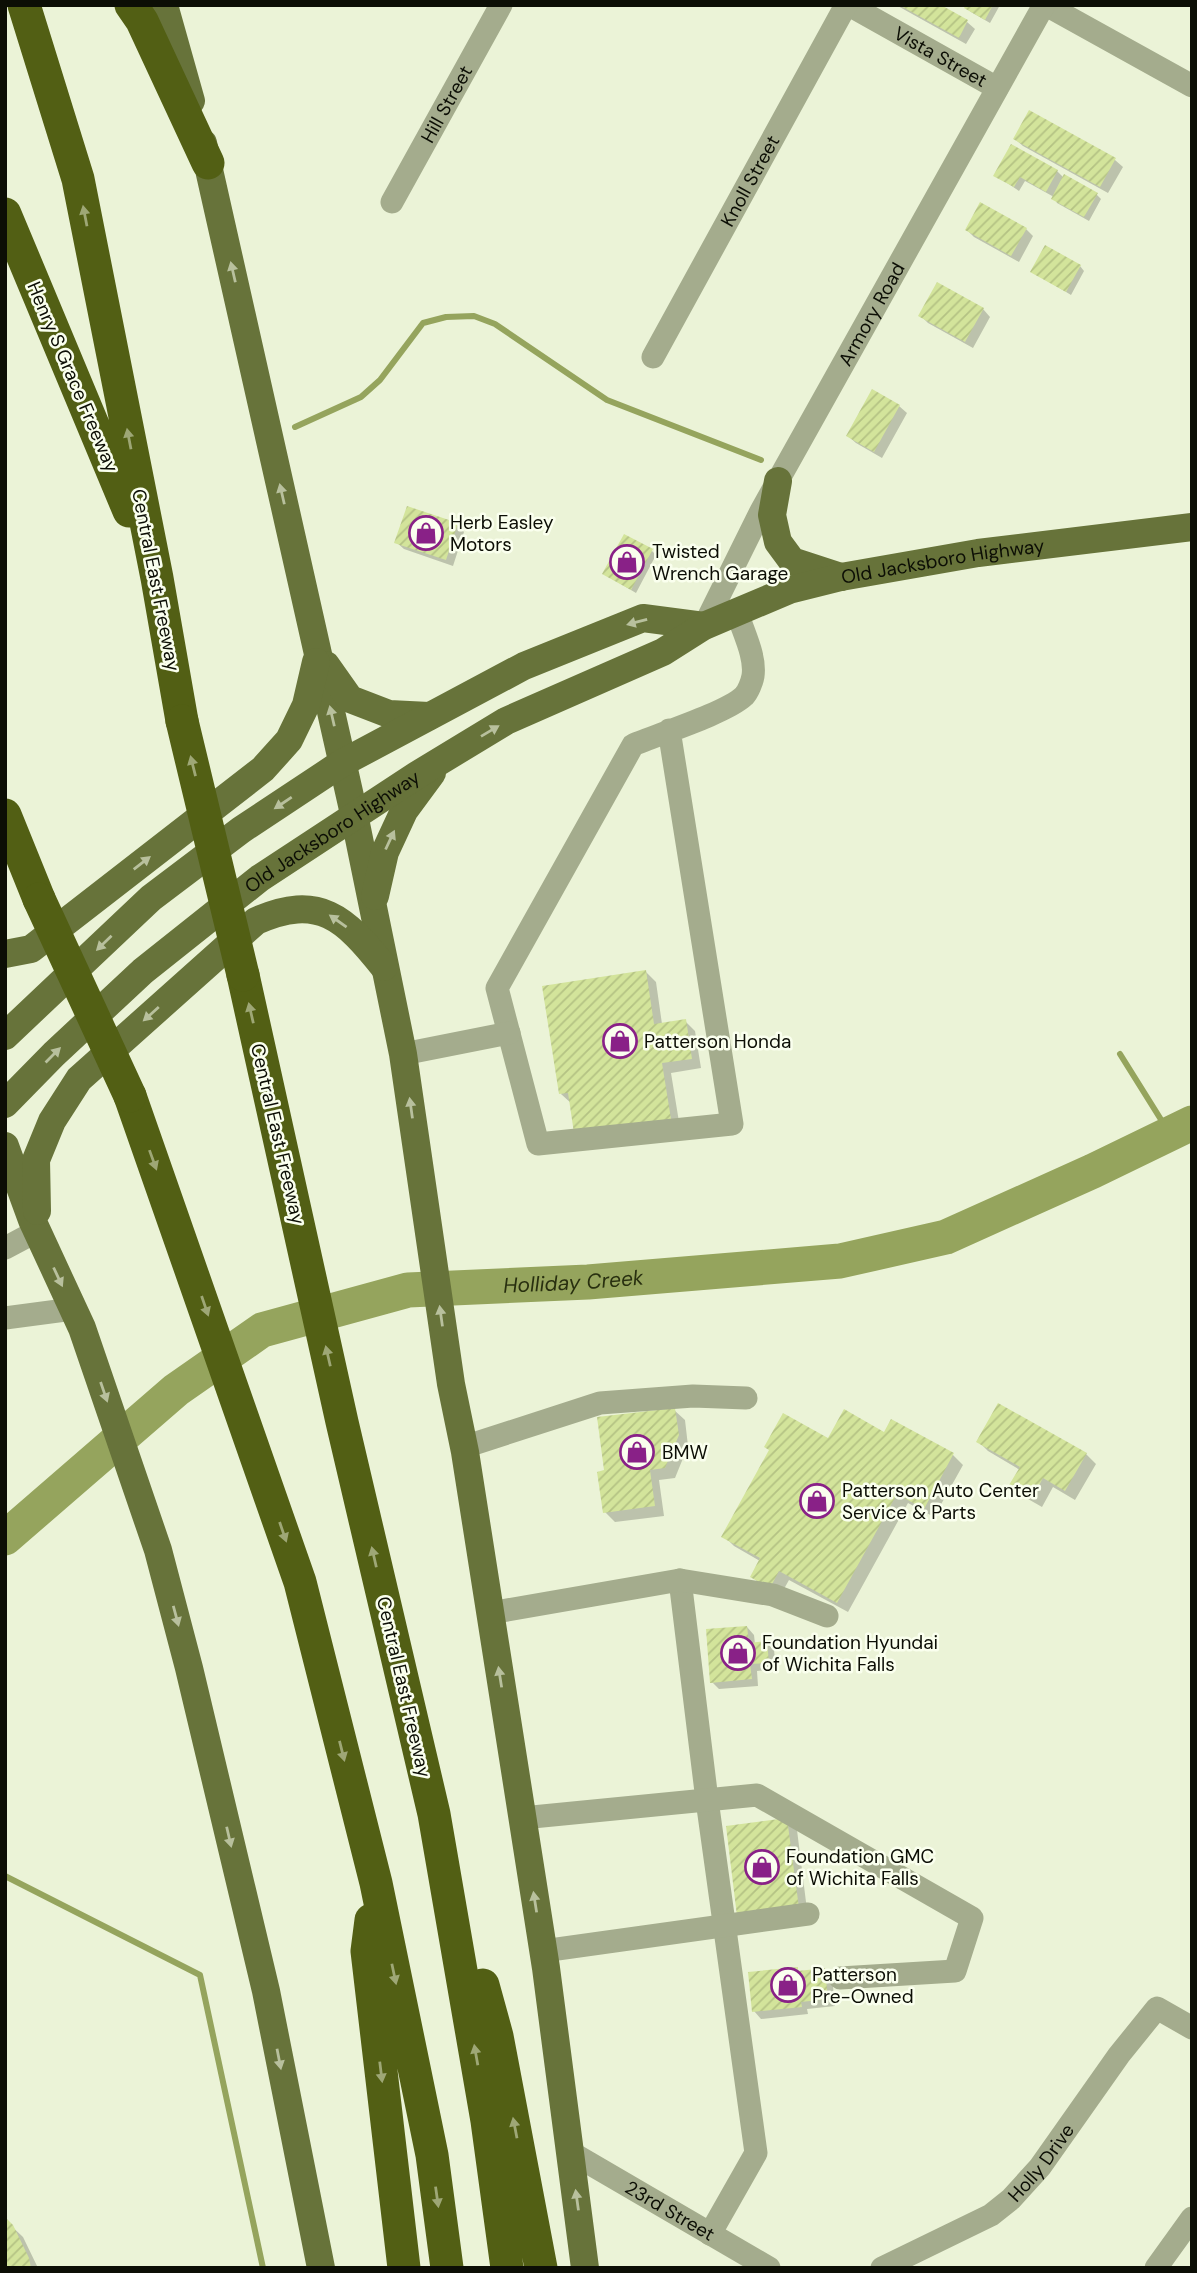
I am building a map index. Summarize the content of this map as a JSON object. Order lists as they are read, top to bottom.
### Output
{
  "streets": {
    "highway": ["Henry S Grace Freeway", "Central East Freeway"],
    "main road": ["Old Jacksboro Highway"],
    "street": [
      "Vista Street",
      "Hill Street",
      "Knoll Street",
      "Armory Road",
      "Holly Drive",
      "23rd Street"
    ]
  },
  "crossings": [
    ["Vista Street", "Knoll Street"],
    ["Vista Street", "Armory Road"],
    ["Armory Road", "Old Jacksboro Highway"],
    ["Henry S Grace Freeway", "Central East Freeway"]
  ],
  "water": ["Holliday Creek"],
  "places": {
    "shop": [
      "Herb Easley Motors",
      "Twisted Wrench Garage",
      "Patterson Honda",
      "BMW",
      "Patterson Auto Center Service & Parts",
      "Foundation Hyundai of Wichita Falls",
      "Foundation GMC of Wichita Falls",
      "Patterson Pre-Owned"
    ]
  }
}
